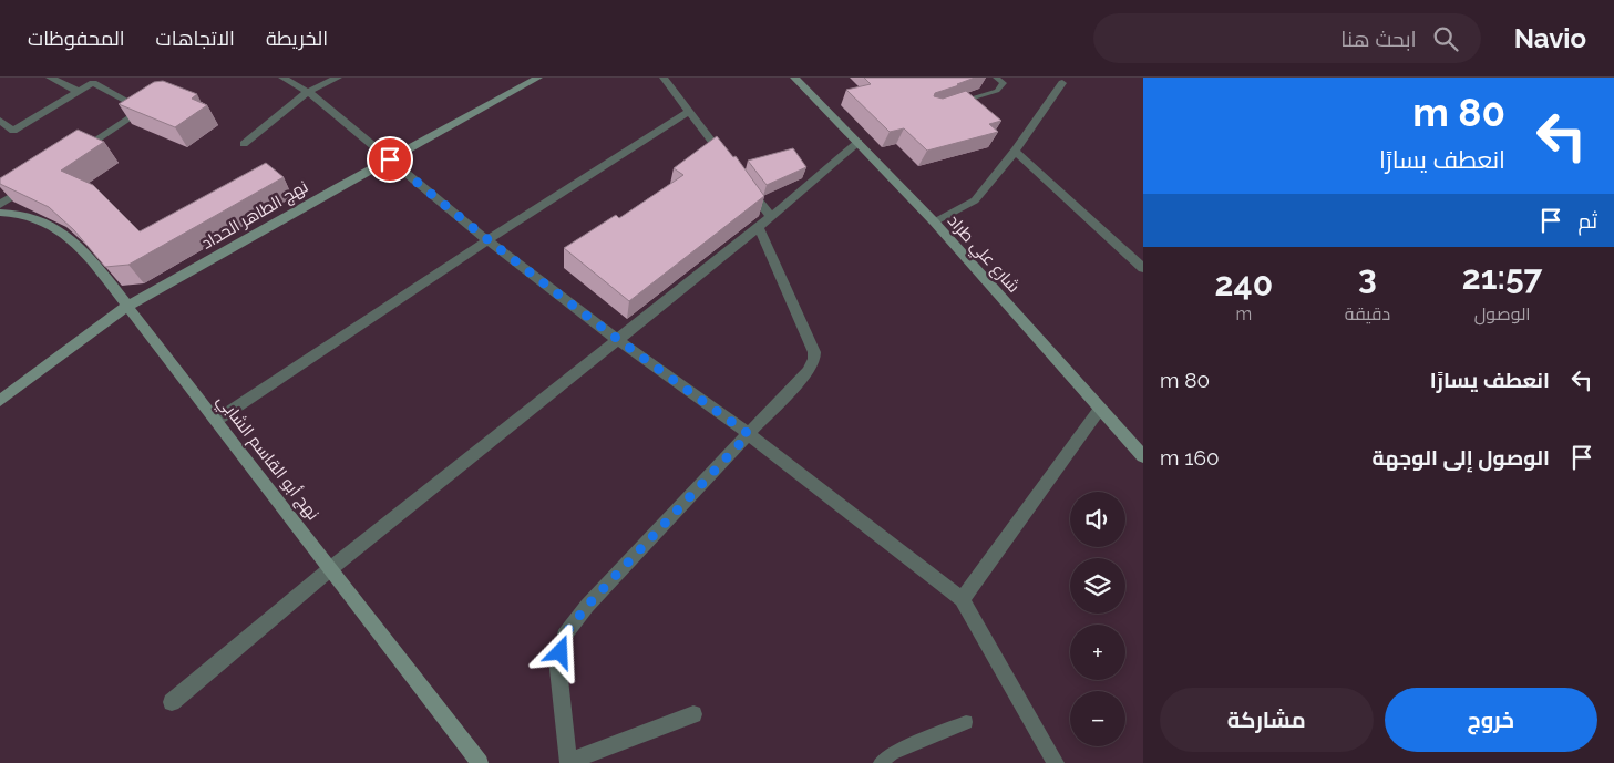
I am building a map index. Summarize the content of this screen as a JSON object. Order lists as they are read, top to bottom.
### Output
{
  "streets": {
    "street": ["نهج الطاهر الحداد", "شارع علي طراد", "نهج أبو القاسم الشابي"]
  },
  "crossings": [
    ["نهج الطاهر الحداد", "نهج أبو القاسم الشابي"]
  ],
  "page": {
    "header": "Navio",
    "search": "ابحث هنا",
    "nav": ["الخريطة", "الاتجاهات", "المحفوظات"],
    "turn": ["80 m", "انعطف يسارًا"],
    "then": "ثم",
    "eta": [
      "21:57",
      "الوصول",
      "3",
      "دقيقة",
      "240",
      "m"
    ],
    "list": [
      {
        "name": "انعطف يسارًا",
        "value": "80 m"
      },
      {
        "name": "الوصول إلى الوجهة",
        "value": "160 m"
      }
    ],
    "map_buttons": ["+", "−"],
    "buttons": ["خروج", "مشاركة"]
  }
}
